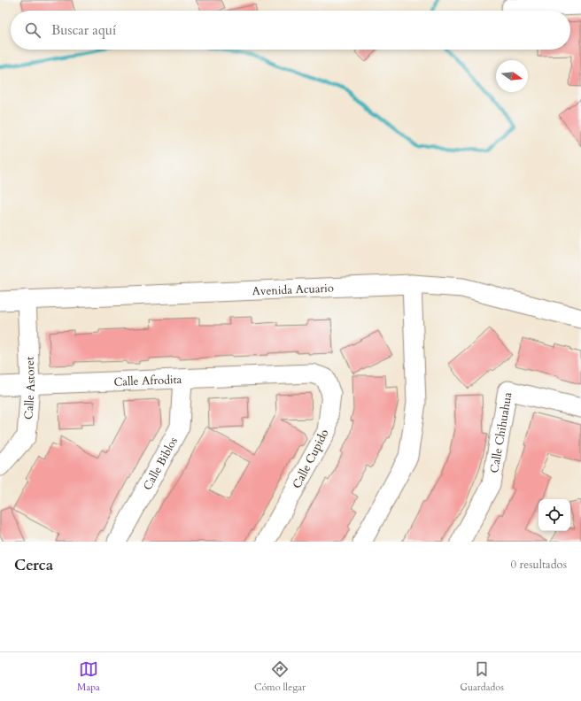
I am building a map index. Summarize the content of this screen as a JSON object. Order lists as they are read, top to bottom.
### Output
{
  "streets": {
    "street": [
      "Avenida Acuario",
      "Calle Afrodita",
      "Calle Astoret",
      "Calle Chihuahua",
      "Calle Cupido",
      "Calle Biblos"
    ]
  },
  "crossings": [
    ["Avenida Acuario", "Calle Astoret"],
    ["Calle Afrodita", "Calle Astoret"],
    ["Calle Afrodita", "Calle Cupido"],
    ["Calle Afrodita", "Calle Biblos"]
  ],
  "north": "right",
  "page": {
    "search": "Buscar aquí",
    "heading": ["Cerca", "0 resultados"],
    "nav": ["Mapa", "Cómo llegar", "Guardados"]
  }
}
